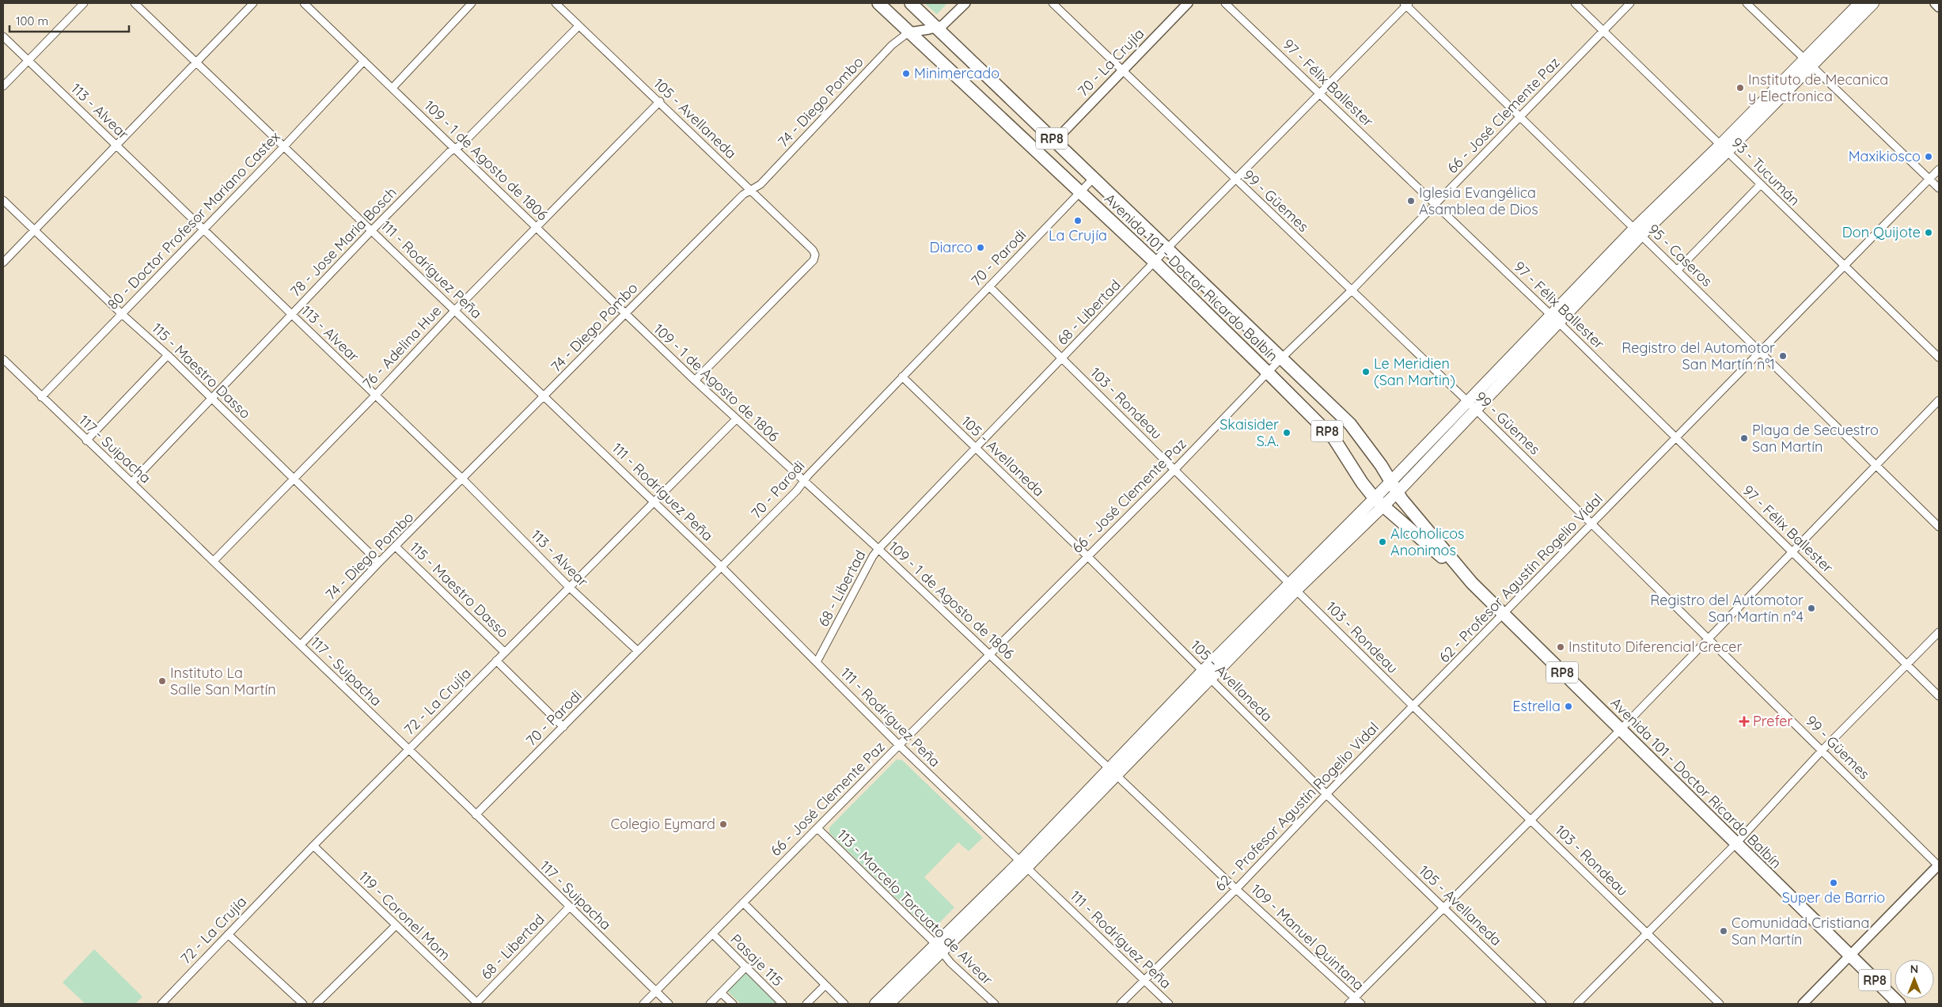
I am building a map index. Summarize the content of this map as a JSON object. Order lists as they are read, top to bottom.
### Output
{
  "streets": {
    "main road": ["RP8", "Avenida 101 - Doctor Ricardo Balbín"],
    "street": [
      "70 - La Crujía",
      "97 - Félix Ballester",
      "74 - Diego Pombo",
      "113 - Alvear",
      "66 - José Clemente Paz",
      "105 - Avellaneda",
      "109 - 1 de Agosto de 1806",
      "93 - Tucumán",
      "99 - Güemes",
      "80 - Doctor Profesor Mariano Castex",
      "78 - Jose Maria Bosch",
      "95 - Caseros",
      "70 - Parodi",
      "111 - Rodríguez Peña",
      "68 - Libertad",
      "76 - Adelina Hue",
      "115 - Maestro Dasso",
      "103 - Rondeau",
      "117 - Suipacha",
      "62 - Profesor Agustín Rogelio Vidal",
      "72 - La Crujía",
      "113 - Marcelo Torcuato de Alvear",
      "119 - Coronel Mom",
      "109 - Manuel Quintana",
      "Pasaje 115"
    ]
  },
  "crossings": [
    ["70 - La Crujía", "99 - Güemes"],
    ["70 - La Crujía", "Avenida 101 - Doctor Ricardo Balbín"],
    ["97 - Félix Ballester", "66 - José Clemente Paz"],
    ["97 - Félix Ballester", "68 - Libertad"],
    ["97 - Félix Ballester", "62 - Profesor Agustín Rogelio Vidal"],
    ["74 - Diego Pombo", "113 - Alvear"],
    ["74 - Diego Pombo", "105 - Avellaneda"],
    ["74 - Diego Pombo", "109 - 1 de Agosto de 1806"],
    ["74 - Diego Pombo", "111 - Rodríguez Peña"],
    ["74 - Diego Pombo", "Avenida 101 - Doctor Ricardo Balbín"],
    ["74 - Diego Pombo", "115 - Maestro Dasso"],
    ["74 - Diego Pombo", "117 - Suipacha"],
    ["113 - Alvear", "80 - Doctor Profesor Mariano Castex"],
    ["113 - Alvear", "78 - Jose Maria Bosch"],
    ["113 - Alvear", "70 - Parodi"],
    ["113 - Alvear", "76 - Adelina Hue"],
    ["113 - Alvear", "72 - La Crujía"],
    ["66 - José Clemente Paz", "105 - Avellaneda"],
    ["66 - José Clemente Paz", "109 - 1 de Agosto de 1806"],
    ["66 - José Clemente Paz", "93 - Tucumán"],
    ["66 - José Clemente Paz", "99 - Güemes"],
    ["66 - José Clemente Paz", "95 - Caseros"],
    ["66 - José Clemente Paz", "111 - Rodríguez Peña"],
    ["66 - José Clemente Paz", "Avenida 101 - Doctor Ricardo Balbín"],
    ["66 - José Clemente Paz", "103 - Rondeau"],
    ["66 - José Clemente Paz", "117 - Suipacha"],
    ["66 - José Clemente Paz", "113 - Marcelo Torcuato de Alvear"],
    ["66 - José Clemente Paz", "Pasaje 115"],
    ["105 - Avellaneda", "109 - 1 de Agosto de 1806"],
    ["105 - Avellaneda", "78 - Jose Maria Bosch"],
    ["105 - Avellaneda", "70 - Parodi"],
    ["105 - Avellaneda", "68 - Libertad"],
    ["105 - Avellaneda", "76 - Adelina Hue"],
    ["105 - Avellaneda", "62 - Profesor Agustín Rogelio Vidal"],
    ["109 - 1 de Agosto de 1806", "80 - Doctor Profesor Mariano Castex"],
    ["109 - 1 de Agosto de 1806", "78 - Jose Maria Bosch"],
    ["109 - 1 de Agosto de 1806", "70 - Parodi"],
    ["109 - 1 de Agosto de 1806", "68 - Libertad"],
    ["109 - 1 de Agosto de 1806", "76 - Adelina Hue"],
    ["109 - 1 de Agosto de 1806", "72 - La Crujía"],
    ["109 - 1 de Agosto de 1806", "109 - Manuel Quintana"],
    ["93 - Tucumán", "62 - Profesor Agustín Rogelio Vidal"],
    ["99 - Güemes", "68 - Libertad"],
    ["99 - Güemes", "62 - Profesor Agustín Rogelio Vidal"],
    ["80 - Doctor Profesor Mariano Castex", "111 - Rodríguez Peña"],
    ["80 - Doctor Profesor Mariano Castex", "115 - Maestro Dasso"],
    ["80 - Doctor Profesor Mariano Castex", "117 - Suipacha"],
    ["78 - Jose Maria Bosch", "111 - Rodríguez Peña"],
    ["78 - Jose Maria Bosch", "115 - Maestro Dasso"],
    ["78 - Jose Maria Bosch", "117 - Suipacha"],
    ["95 - Caseros", "68 - Libertad"],
    ["95 - Caseros", "62 - Profesor Agustín Rogelio Vidal"],
    ["70 - Parodi", "111 - Rodríguez Peña"],
    ["70 - Parodi", "Avenida 101 - Doctor Ricardo Balbín"],
    ["70 - Parodi", "115 - Maestro Dasso"],
    ["70 - Parodi", "103 - Rondeau"],
    ["70 - Parodi", "117 - Suipacha"],
    ["111 - Rodríguez Peña", "68 - Libertad"],
    ["111 - Rodríguez Peña", "76 - Adelina Hue"],
    ["111 - Rodríguez Peña", "62 - Profesor Agustín Rogelio Vidal"],
    ["111 - Rodríguez Peña", "72 - La Crujía"],
    ["Avenida 101 - Doctor Ricardo Balbín", "68 - Libertad"],
    ["Avenida 101 - Doctor Ricardo Balbín", "62 - Profesor Agustín Rogelio Vidal"],
    ["68 - Libertad", "103 - Rondeau"],
    ["68 - Libertad", "117 - Suipacha"],
    ["68 - Libertad", "119 - Coronel Mom"],
    ["76 - Adelina Hue", "115 - Maestro Dasso"],
    ["76 - Adelina Hue", "117 - Suipacha"],
    ["115 - Maestro Dasso", "72 - La Crujía"],
    ["103 - Rondeau", "62 - Profesor Agustín Rogelio Vidal"],
    ["117 - Suipacha", "72 - La Crujía"],
    ["62 - Profesor Agustín Rogelio Vidal", "109 - Manuel Quintana"],
    ["72 - La Crujía", "119 - Coronel Mom"]
  ],
  "places": {
    "other": [
      "Minimercado",
      "Instituto de Mecanica y Electronica",
      "Maxikiosco",
      "Iglesia Evangélica Asamblea de Dios",
      "La Crujía",
      "Don Quijote",
      "Diarco",
      "Registro del Automotor San Martín n°1",
      "Le Meridien (San Martin)",
      "Skaisider S.A.",
      "Playa de Secuestro San Martín",
      "Alcoholicos Anonimos",
      "Registro del Automotor San Martín n°4",
      "Instituto Diferencial Crecer",
      "Instituto La Salle San Martín",
      "Estrella",
      "Colegio Eymard",
      "Super de Barrio",
      "Comunidad Cristiana San Martín"
    ],
    "health": ["Prefer"]
  },
  "scale_bar": "100 m",
  "north": "top"
}
